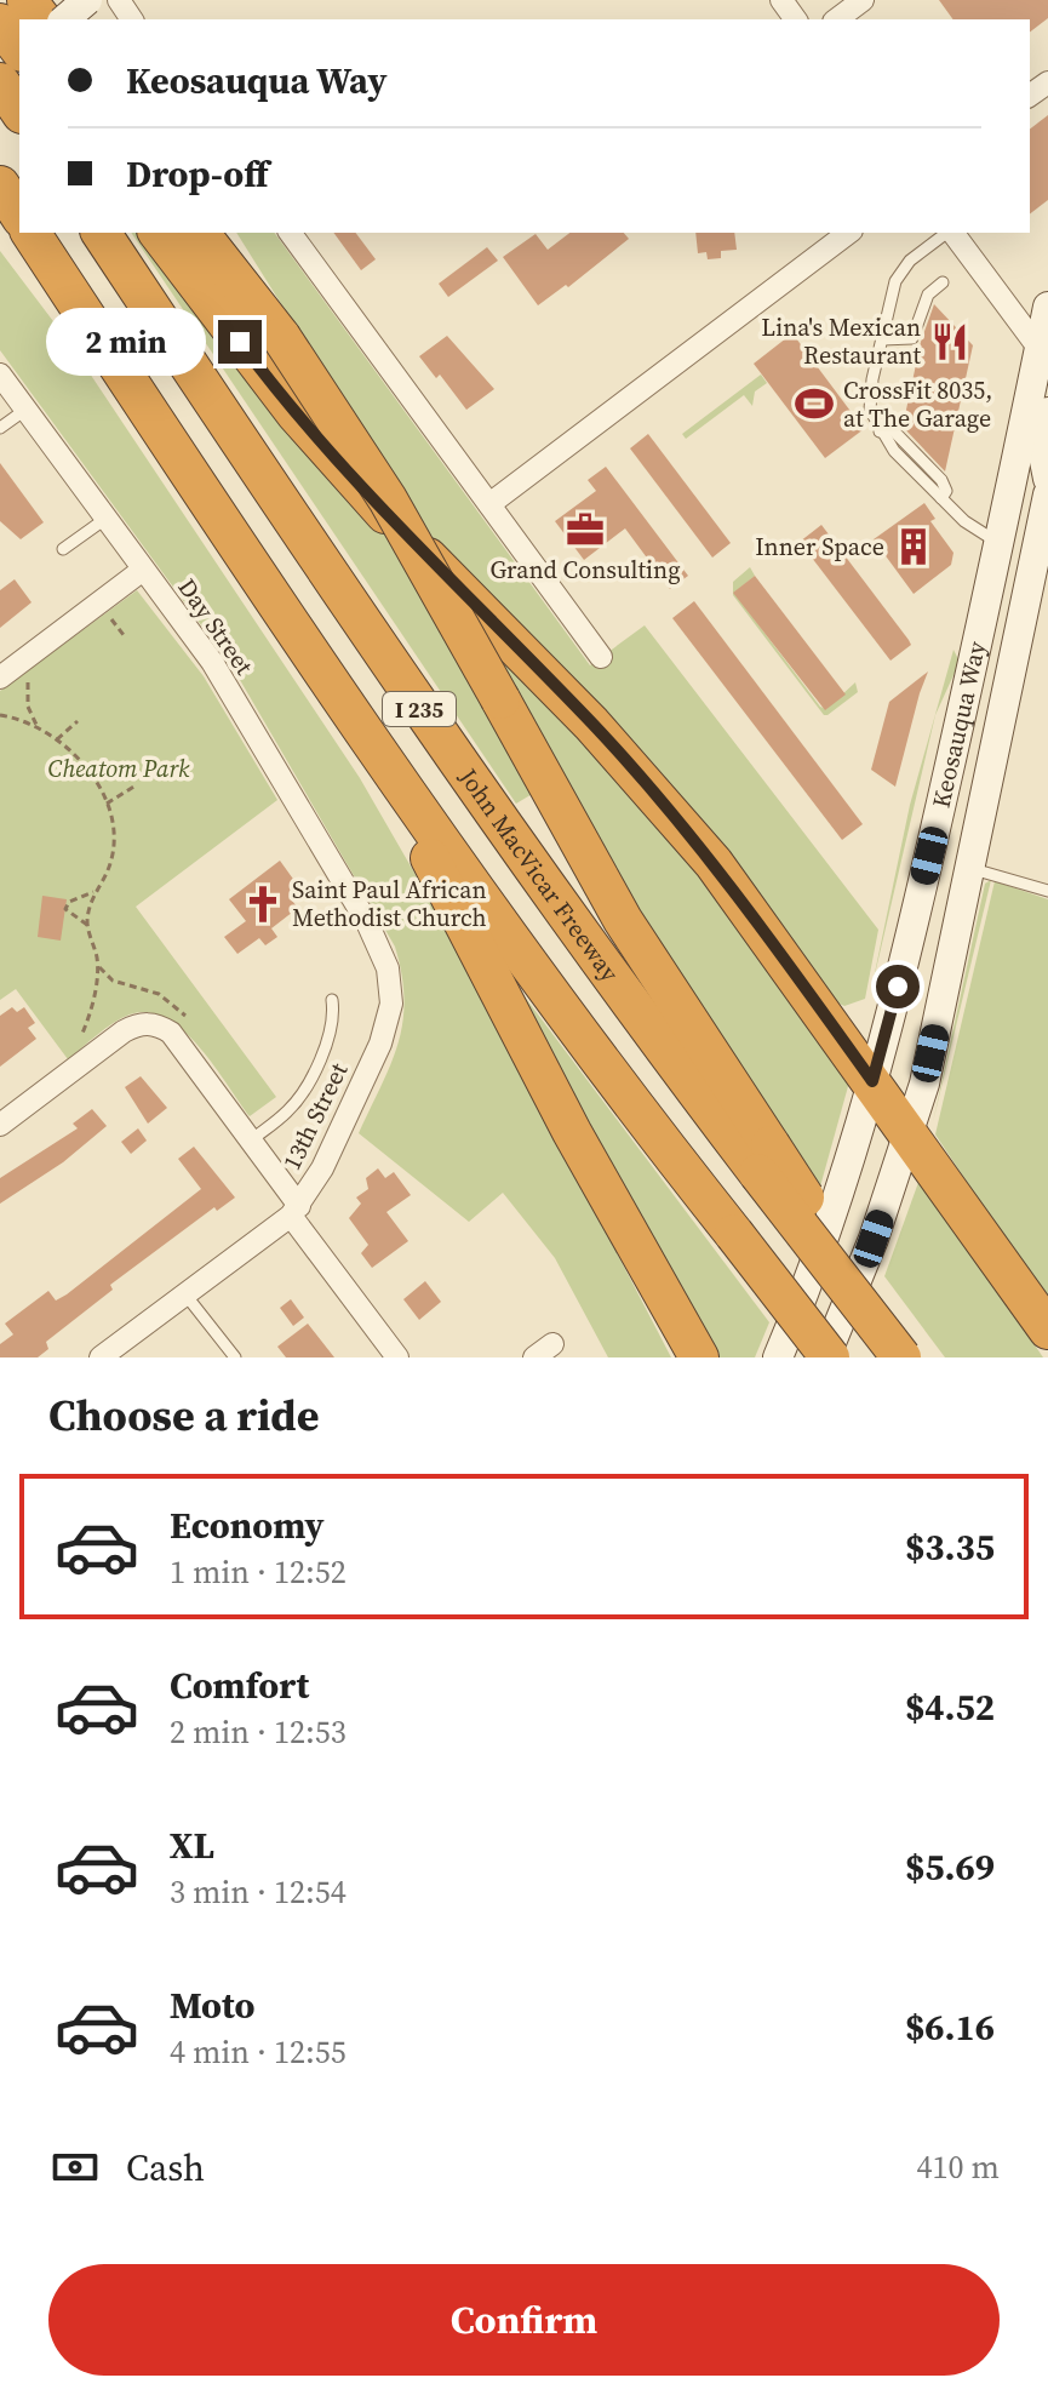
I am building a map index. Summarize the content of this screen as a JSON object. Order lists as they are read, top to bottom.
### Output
{
  "streets": {
    "highway": ["I 235", "John MacVicar Freeway"],
    "main road": ["Keosauqua Way"],
    "street": ["Day Street", "13th Street"]
  },
  "crossings": [
    ["Day Street", "13th Street"],
    ["I 235", "Keosauqua Way"]
  ],
  "parks": ["Cheatom Park"],
  "places": {
    "restaurant": ["Lina's Mexican Restaurant"],
    "sports": ["CrossFit 8035, at The Garage"],
    "office": ["Grand Consulting"],
    "building": ["Inner Space"],
    "church": ["Saint Paul African Methodist Church"]
  },
  "page": {
    "banner": ["Keosauqua Way", "Drop-off"],
    "bubble": "2 min",
    "heading": "Choose a ride",
    "list": [
      {
        "name": "Economy",
        "note": "1 min · 12:52",
        "value": "$3.35"
      },
      {
        "name": "Comfort",
        "note": "2 min · 12:53",
        "value": "$4.52"
      },
      {
        "name": "XL",
        "note": "3 min · 12:54",
        "value": "$5.69"
      },
      {
        "name": "Moto",
        "note": "4 min · 12:55",
        "value": "$6.16"
      }
    ],
    "pay": ["Cash", "410 m"],
    "buttons": "Confirm"
  }
}
